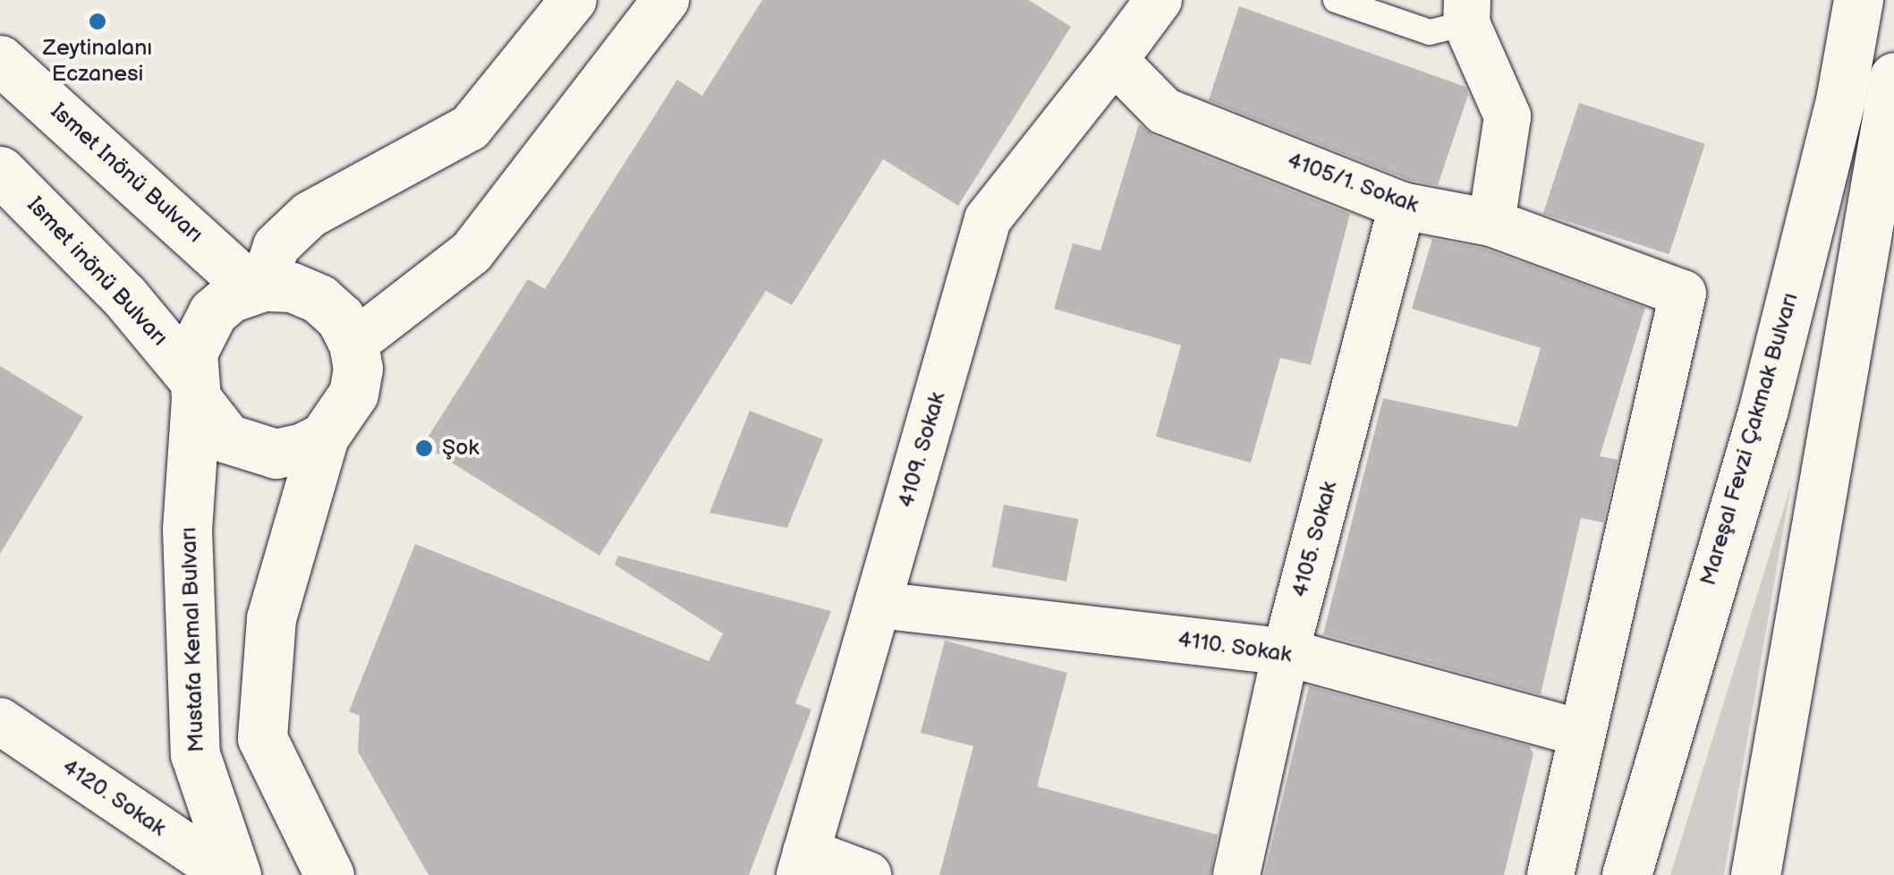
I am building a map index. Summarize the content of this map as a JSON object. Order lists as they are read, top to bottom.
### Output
{
  "streets": {
    "main road": [
      "Ismet Inönü Bulvarı",
      "Ismet inönü Bulvarı",
      "Mareşal Fevzi Çakmak Bulvarı",
      "Mustafa Kemal Bulvarı"
    ],
    "street": [
      "4105/1. Sokak",
      "4109. Sokak",
      "4105. Sokak",
      "4110. Sokak",
      "4120. Sokak"
    ]
  },
  "crossings": [
    ["Ismet Inönü Bulvarı", "Ismet inönü Bulvarı"],
    ["Ismet Inönü Bulvarı", "Mustafa Kemal Bulvarı"],
    ["4105/1. Sokak", "4109. Sokak"],
    ["4105/1. Sokak", "4105. Sokak"],
    ["4105/1. Sokak", "4110. Sokak"],
    ["Ismet inönü Bulvarı", "Mustafa Kemal Bulvarı"],
    ["4109. Sokak", "4110. Sokak"],
    ["4105. Sokak", "4110. Sokak"]
  ],
  "places": ["Zeytinalanı Eczanesi", "Şok"]
}
